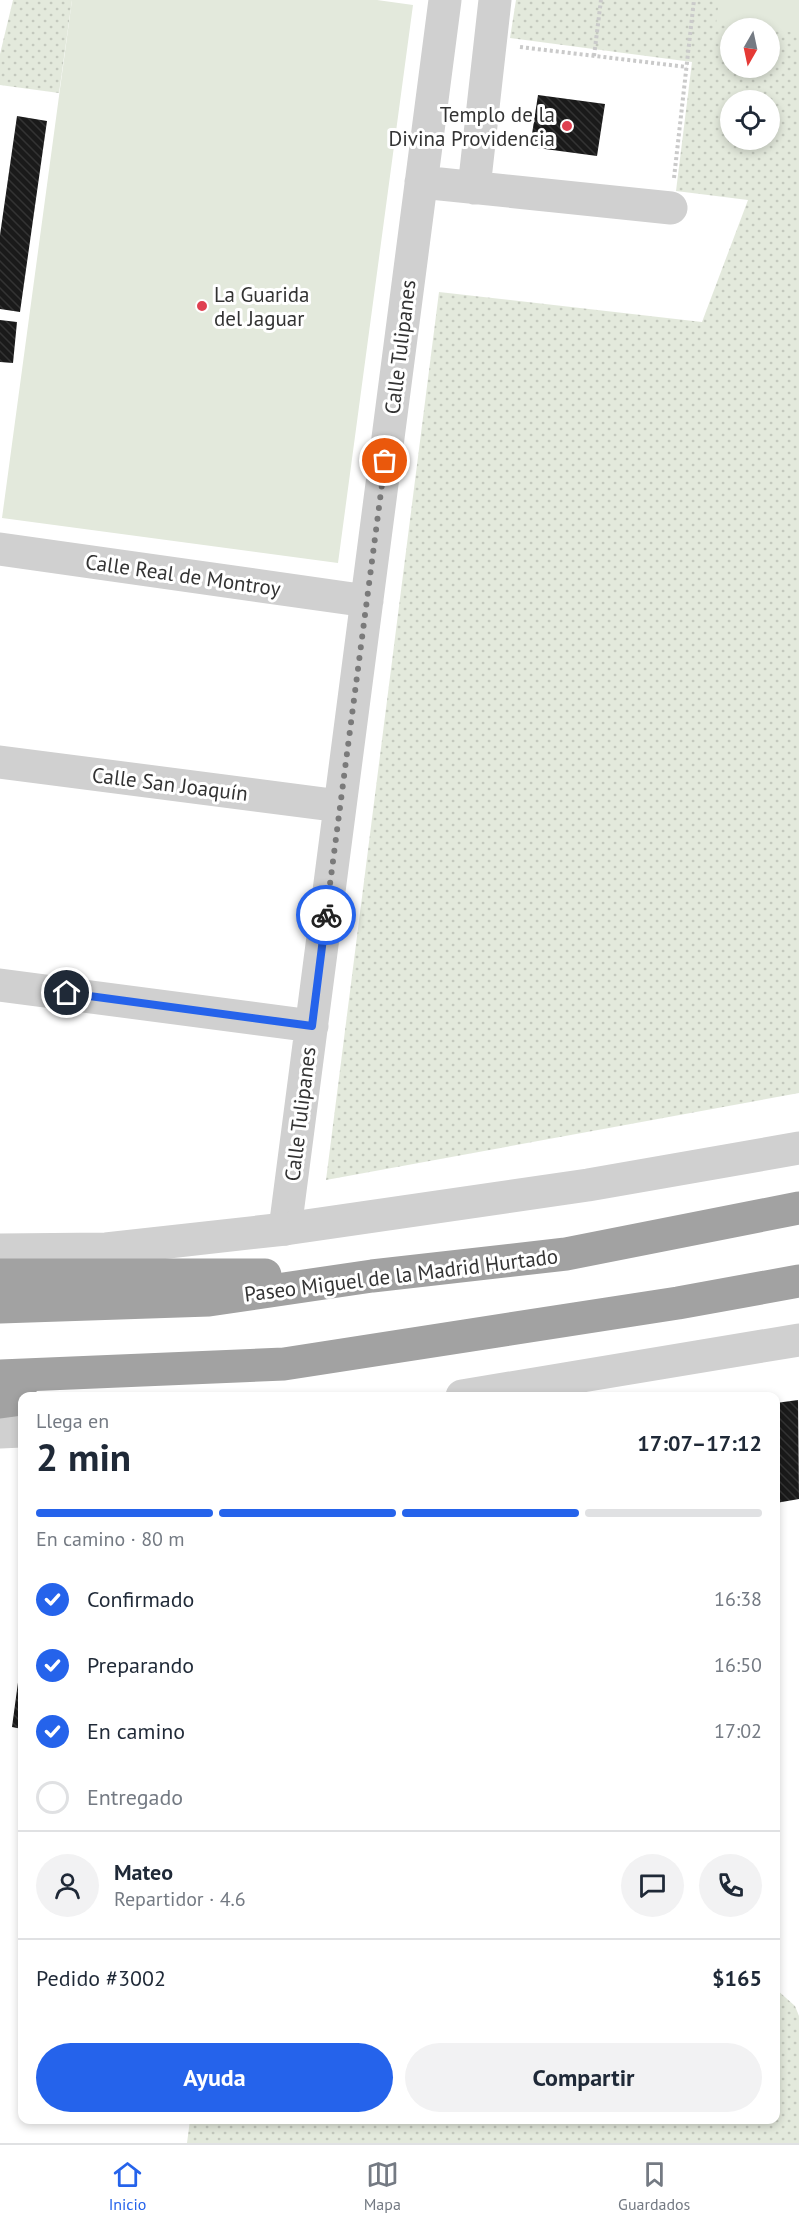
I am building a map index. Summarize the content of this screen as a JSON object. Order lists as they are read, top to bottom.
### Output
{
  "streets": {
    "highway": ["Paseo Miguel de la Madrid Hurtado"],
    "street": ["Calle Tulipanes", "Calle Real de Montroy", "Calle San Joaquín"]
  },
  "crossings": [
    ["Calle Tulipanes", "Calle Real de Montroy"],
    ["Calle Tulipanes", "Calle San Joaquín"]
  ],
  "places": ["Templo de la Divina Providencia", "La Guarida del Jaguar"],
  "north": "bottom",
  "page": {
    "heading": ["2 min", "Llega en", "17:07–17:12"],
    "panel": [
      "Mateo",
      "Repartidor · 4.6",
      "Pedido #3002",
      "$165"
    ],
    "bar": "En camino · 80 m",
    "list": [
      ["Confirmado", "16:38"],
      ["Preparando", "16:50"],
      ["En camino", "17:02"],
      "Entregado"
    ],
    "buttons": ["Ayuda", "Compartir"],
    "tabs": ["Inicio", "Mapa", "Guardados"]
  }
}
